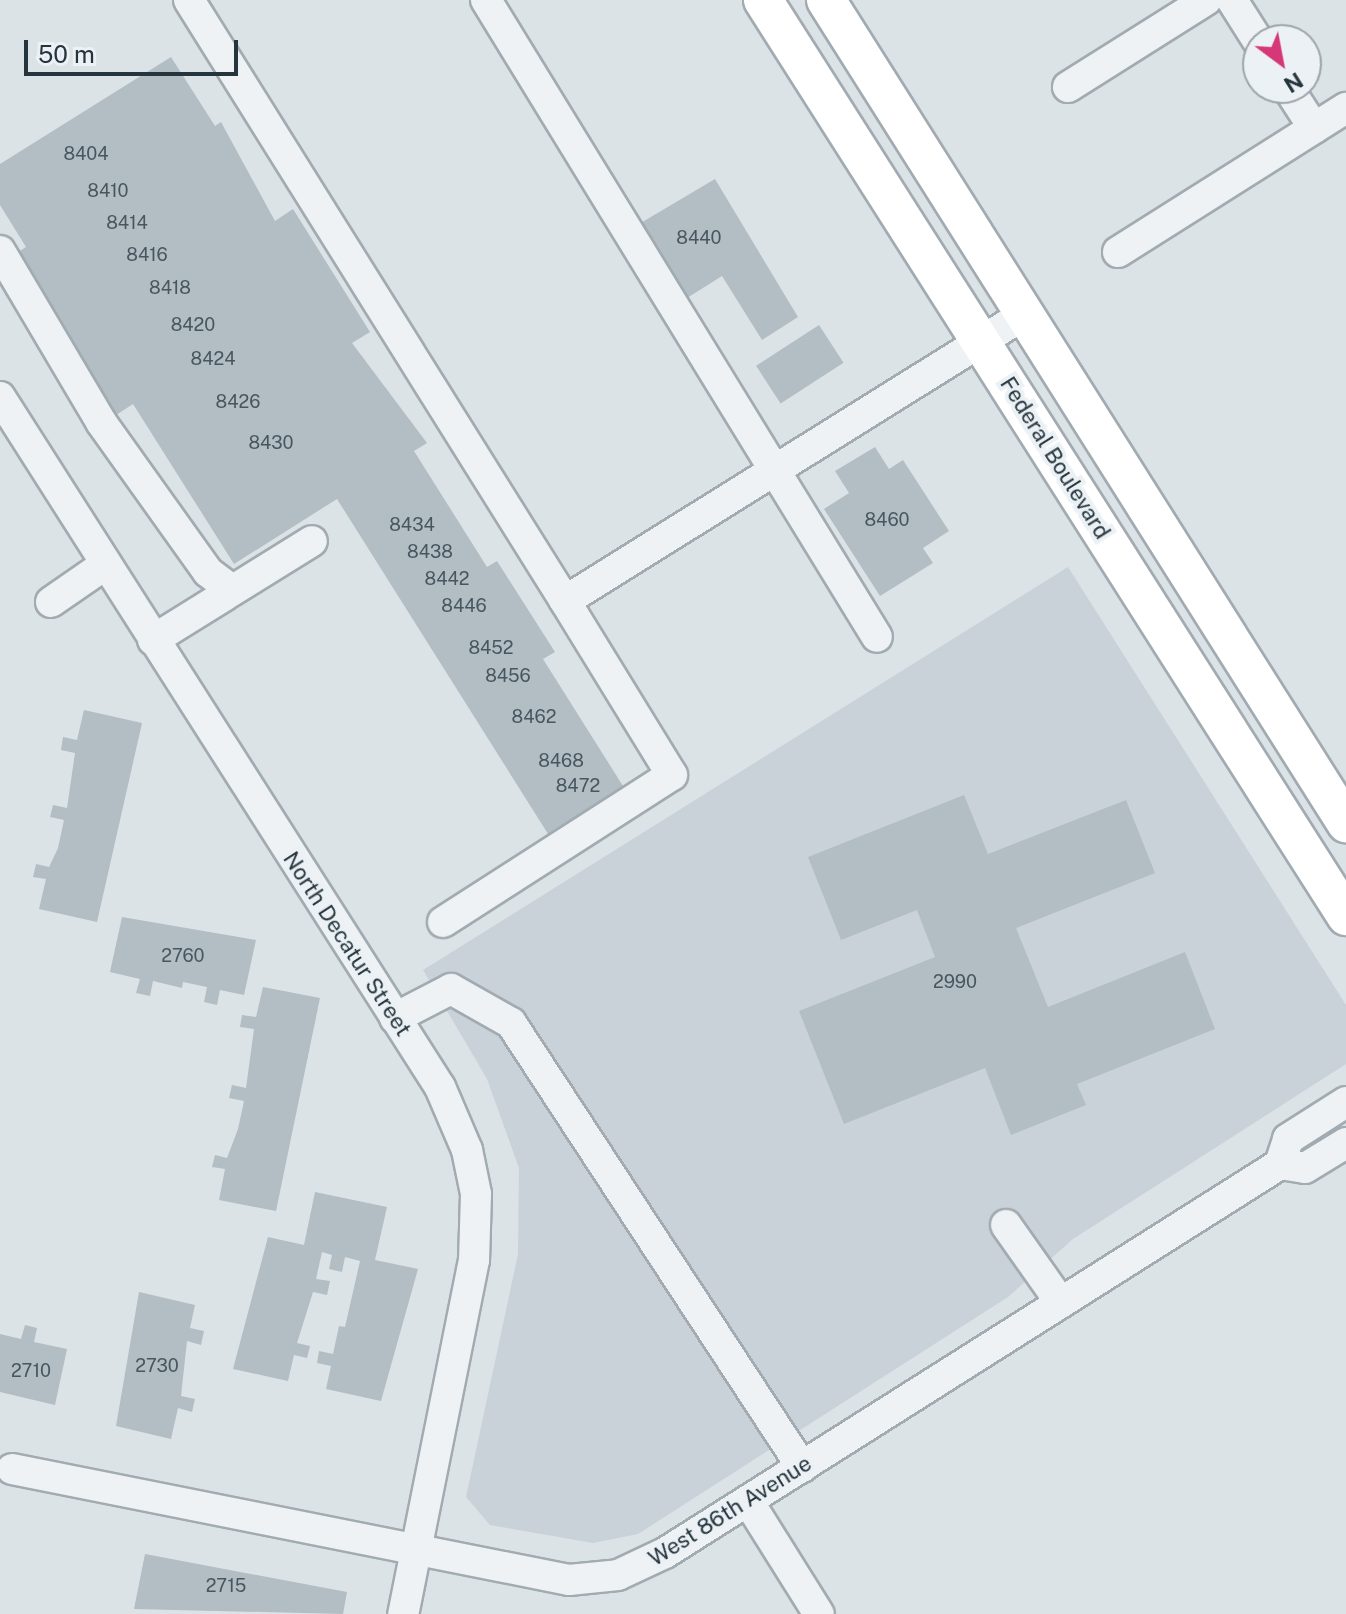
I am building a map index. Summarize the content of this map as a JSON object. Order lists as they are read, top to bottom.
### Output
{
  "streets": {
    "main road": ["Federal Boulevard"],
    "street": ["North Decatur Street", "West 86th Avenue"]
  },
  "crossings": [
    ["North Decatur Street", "West 86th Avenue"]
  ],
  "house_numbers": [
    "8404",
    "8410",
    "8414",
    "8440",
    "8416",
    "8418",
    "8420",
    "8424",
    "8426",
    "8430",
    "8460",
    "8434",
    "8438",
    "8442",
    "8446",
    "8452",
    "8456",
    "8462",
    "8468",
    "8472",
    "2760",
    "2990",
    "2730",
    "2710",
    "2715"
  ],
  "scale_bar": "50 m",
  "north": "bottom right"
}
